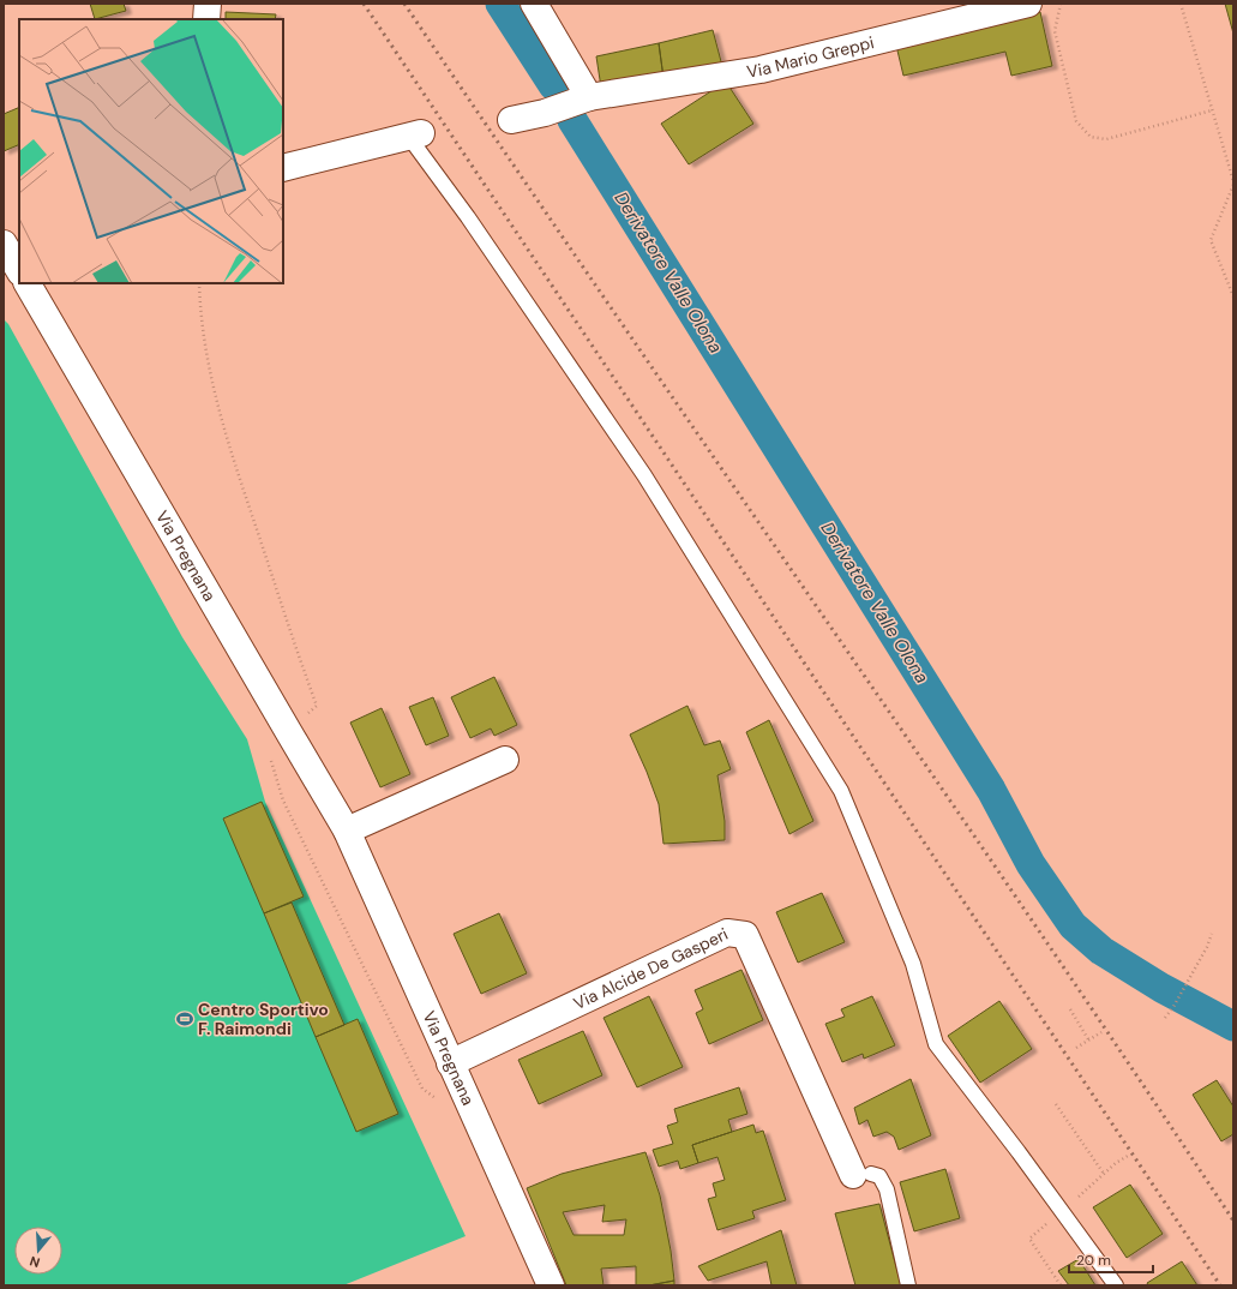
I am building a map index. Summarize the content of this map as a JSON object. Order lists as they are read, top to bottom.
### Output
{
  "streets": {
    "street": ["Via Mario Greppi", "Via Pregnana", "Via Alcide De Gasperi"]
  },
  "crossings": [
    ["Via Pregnana", "Via Alcide De Gasperi"]
  ],
  "water": ["Derivatore Valle Olona"],
  "places": {
    "sports": ["Centro Sportivo F. Raimondi"]
  },
  "scale_bar": "20 m",
  "north": "bottom"
}
